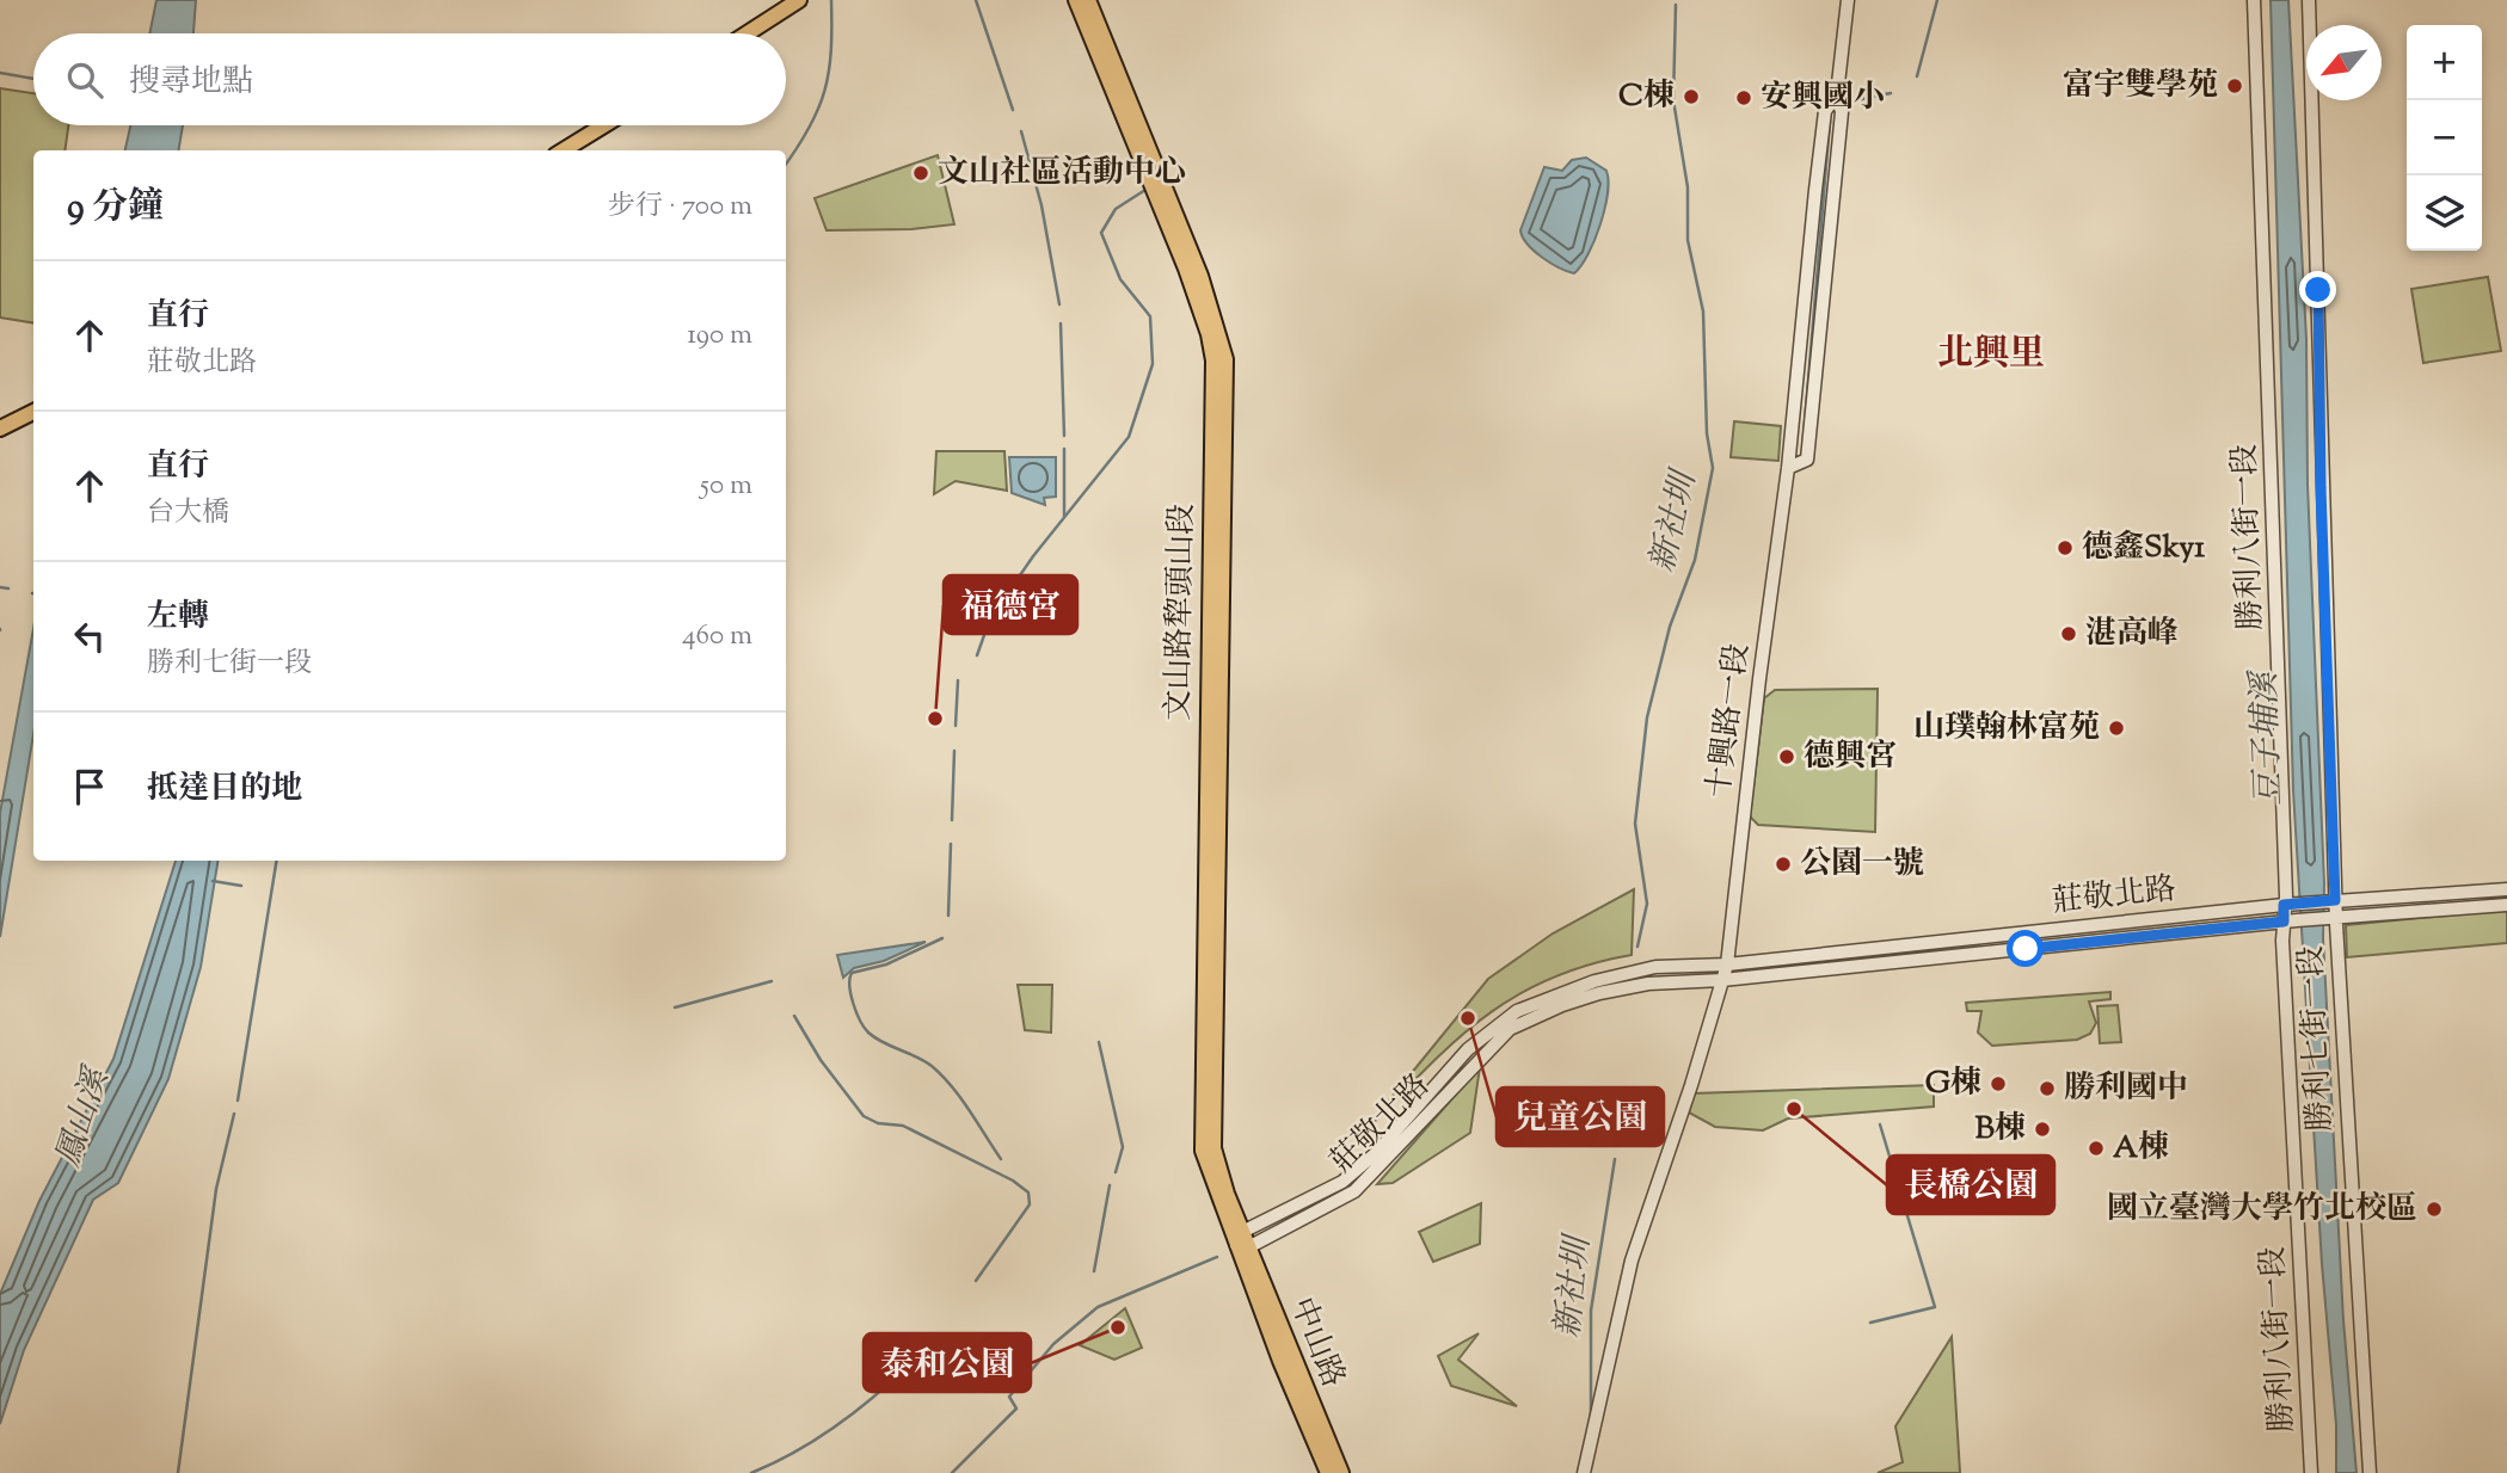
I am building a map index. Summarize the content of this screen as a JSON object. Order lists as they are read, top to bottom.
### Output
{
  "streets": {
    "main road": ["文山路犂頭山段", "中山路"],
    "street": [
      "勝利八街一段",
      "十興路一段",
      "莊敬北路",
      "勝利七街一段"
    ]
  },
  "crossings": [
    ["勝利八街一段", "莊敬北路"],
    ["文山路犂頭山段", "莊敬北路"],
    ["文山路犂頭山段", "中山路"],
    ["十興路一段", "莊敬北路"],
    ["莊敬北路", "勝利七街一段"],
    ["莊敬北路", "中山路"]
  ],
  "districts": ["北興里"],
  "water": ["新社圳", "豆子埔溪", "鳳山溪"],
  "places": [
    "富宇雙學苑",
    "C棟",
    "安興國小",
    "文山社區活動中心",
    "德鑫Sky1",
    "湛高峰",
    "福德宮",
    "山璞翰林富苑",
    "德興宮",
    "公園一號",
    "兒童公園",
    "G棟",
    "勝利國中",
    "長橋公園",
    "B棟",
    "A棟",
    "國立臺灣大學竹北校區",
    "泰和公園"
  ],
  "north": "bottom left",
  "page": {
    "map_buttons": ["+", "−"],
    "search": "搜尋地點",
    "heading": ["9 分鐘", "步行 · 700 m"],
    "list": [
      ["直行", "莊敬北路", "190 m"],
      ["直行", "台大橋", "50 m"],
      ["左轉", "勝利七街一段", "460 m"],
      "抵達目的地"
    ]
  }
}
